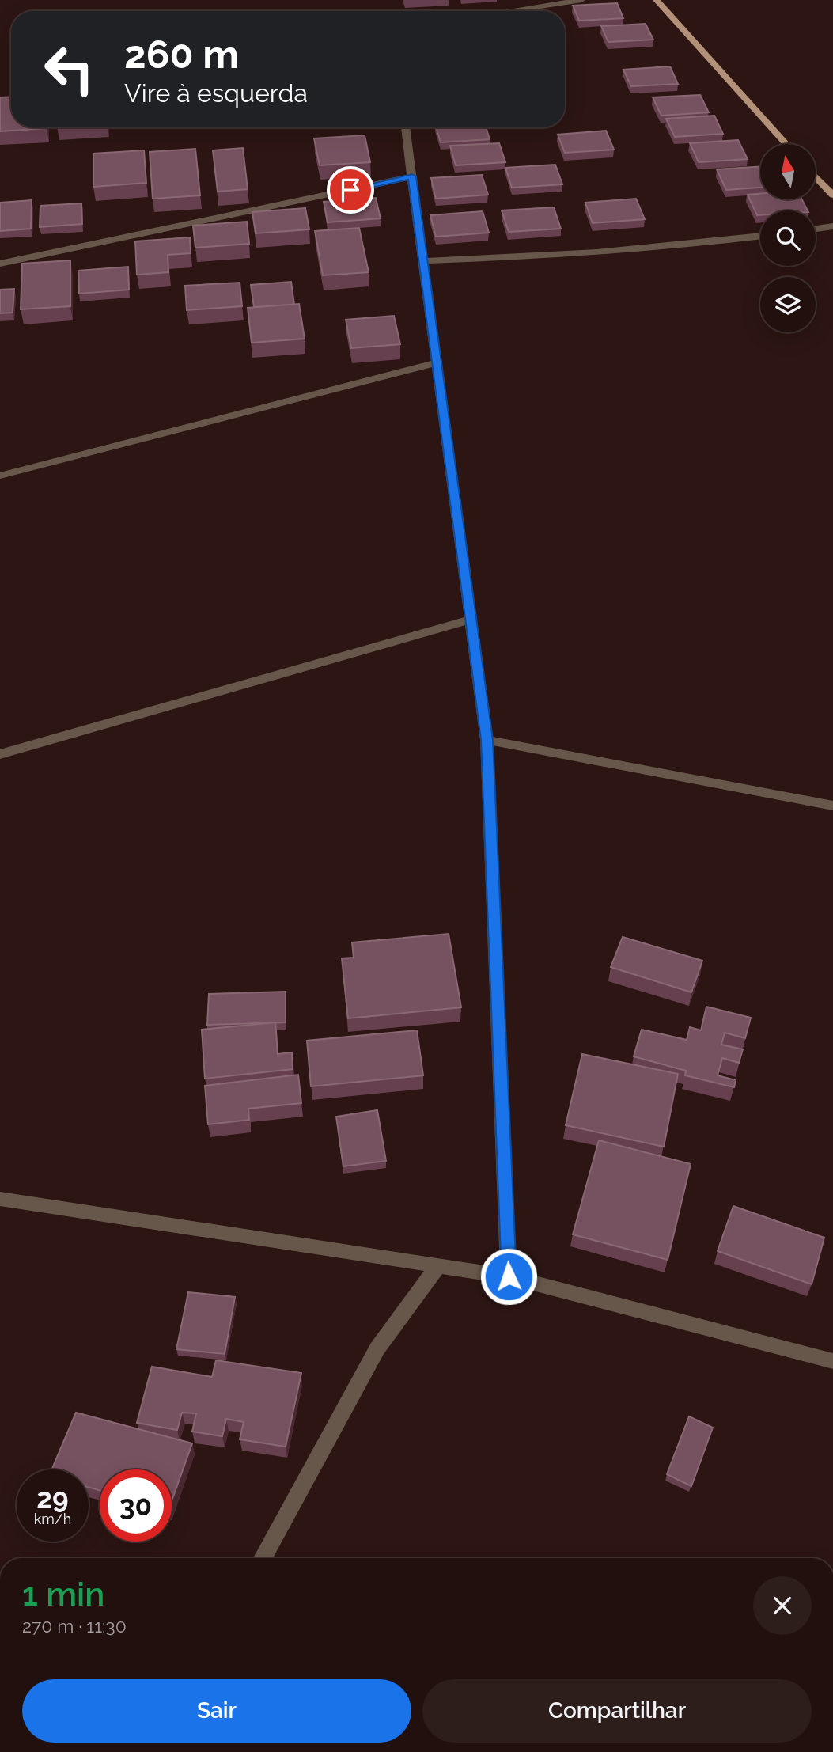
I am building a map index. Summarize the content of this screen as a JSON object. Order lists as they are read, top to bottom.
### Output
{
  "north": "top",
  "page": {
    "turn": ["260 m", "Vire à esquerda"],
    "speed": "29 km/h",
    "limit": "30",
    "heading": ["1 min", "270 m · 11:30"],
    "buttons": ["Sair", "Compartilhar"]
  }
}
